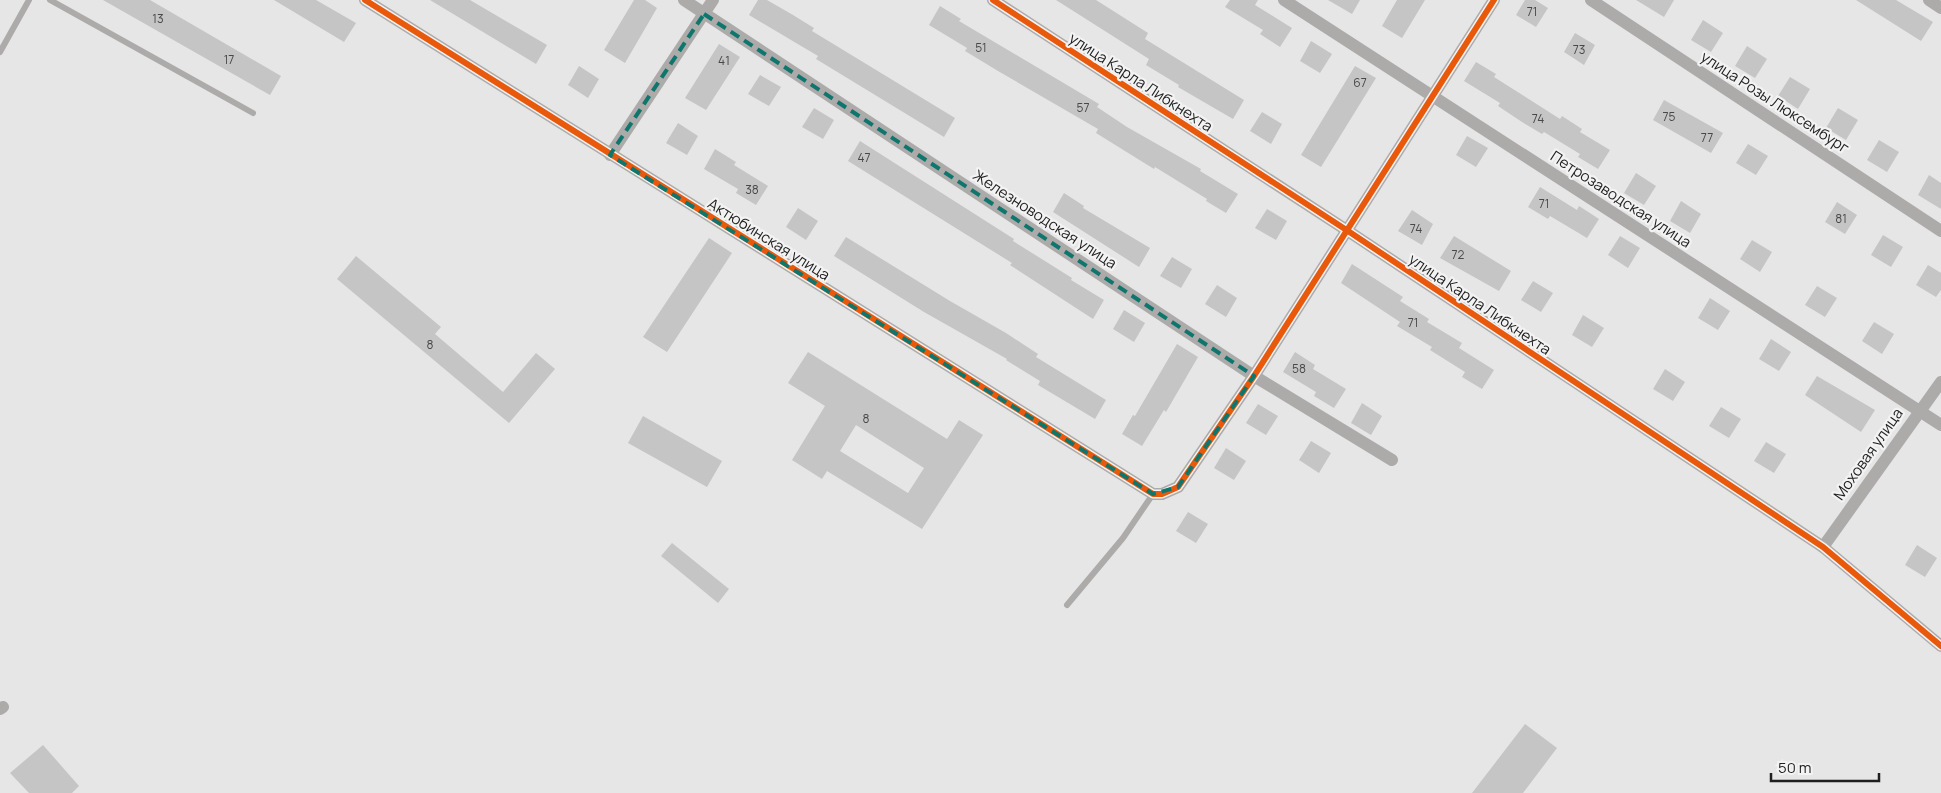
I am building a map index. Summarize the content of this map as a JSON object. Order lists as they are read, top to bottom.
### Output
{
  "streets": {
    "street": [
      "улица Карла Либкнехта",
      "улица Розы Люксембург",
      "Петрозаводская улица",
      "Железноводская улица",
      "Актюбинская улица",
      "Моховая улица"
    ]
  },
  "crossings": [
    ["улица Карла Либкнехта", "Моховая улица"],
    ["Петрозаводская улица", "Моховая улица"]
  ],
  "house_numbers": [
    "71",
    "13",
    "51",
    "73",
    "17",
    "41",
    "67",
    "57",
    "75",
    "74",
    "77",
    "47",
    "38",
    "71",
    "81",
    "74",
    "72",
    "71",
    "8",
    "58",
    "8"
  ],
  "scale_bar": "50 m"
}
